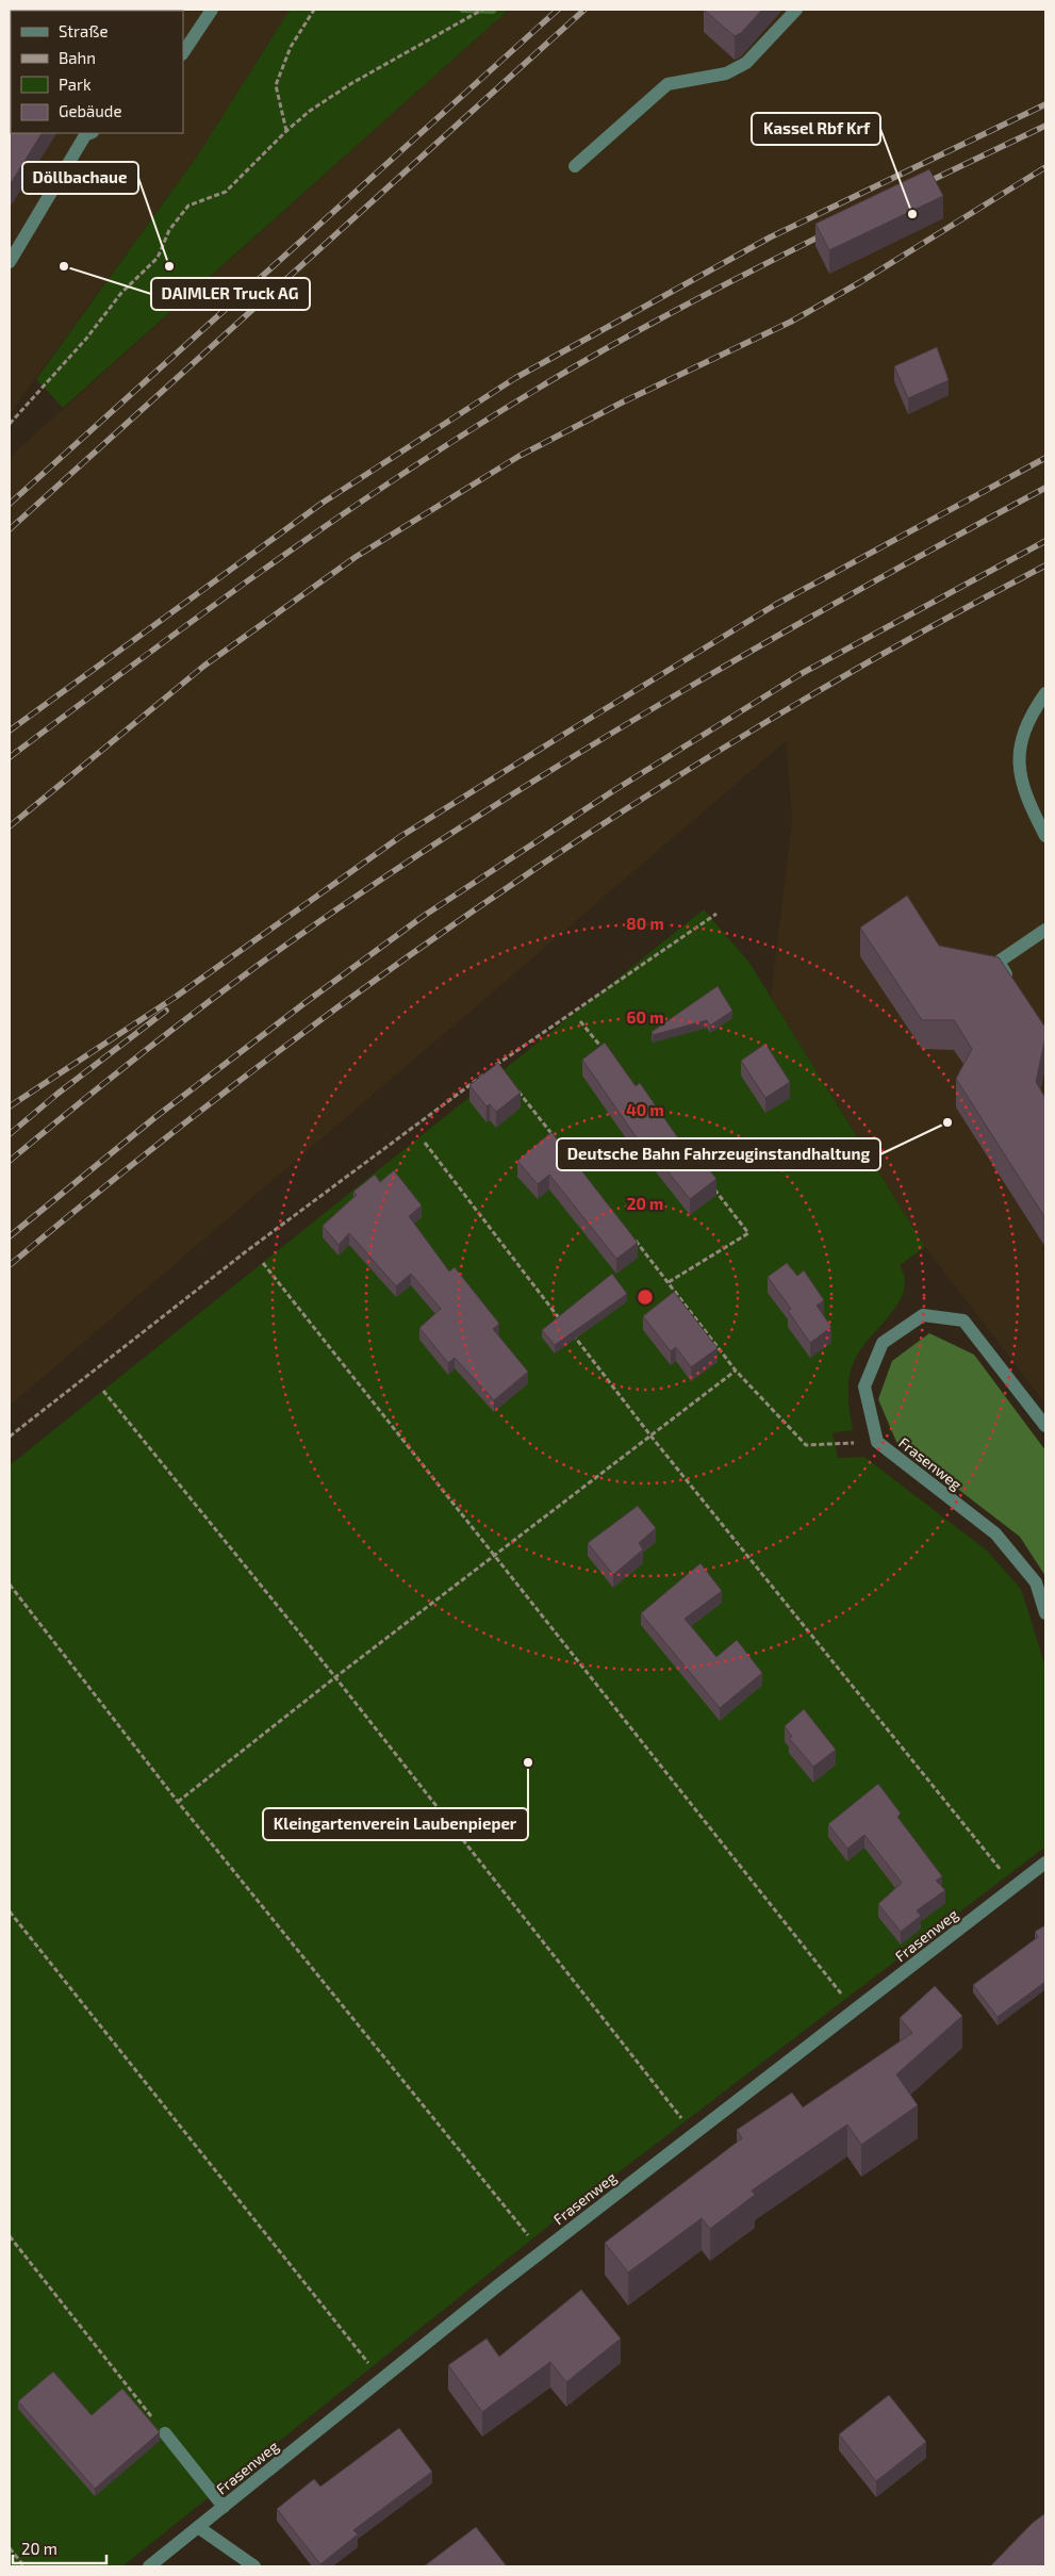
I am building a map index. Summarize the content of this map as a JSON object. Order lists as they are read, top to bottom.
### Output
{
  "streets": {
    "street": ["Frasenweg"]
  },
  "places": [
    "Kassel Rbf Krf",
    "DAIMLER Truck AG",
    "Döllbachaue",
    "Deutsche Bahn Fahrzeuginstandhaltung",
    "Kleingartenverein Laubenpieper"
  ],
  "legend": [
    "Straße",
    "Bahn",
    "Park",
    "Gebäude"
  ],
  "scale_bar": "20 m",
  "rings": [
    "80 m",
    "60 m",
    "40 m",
    "20 m"
  ]
}
